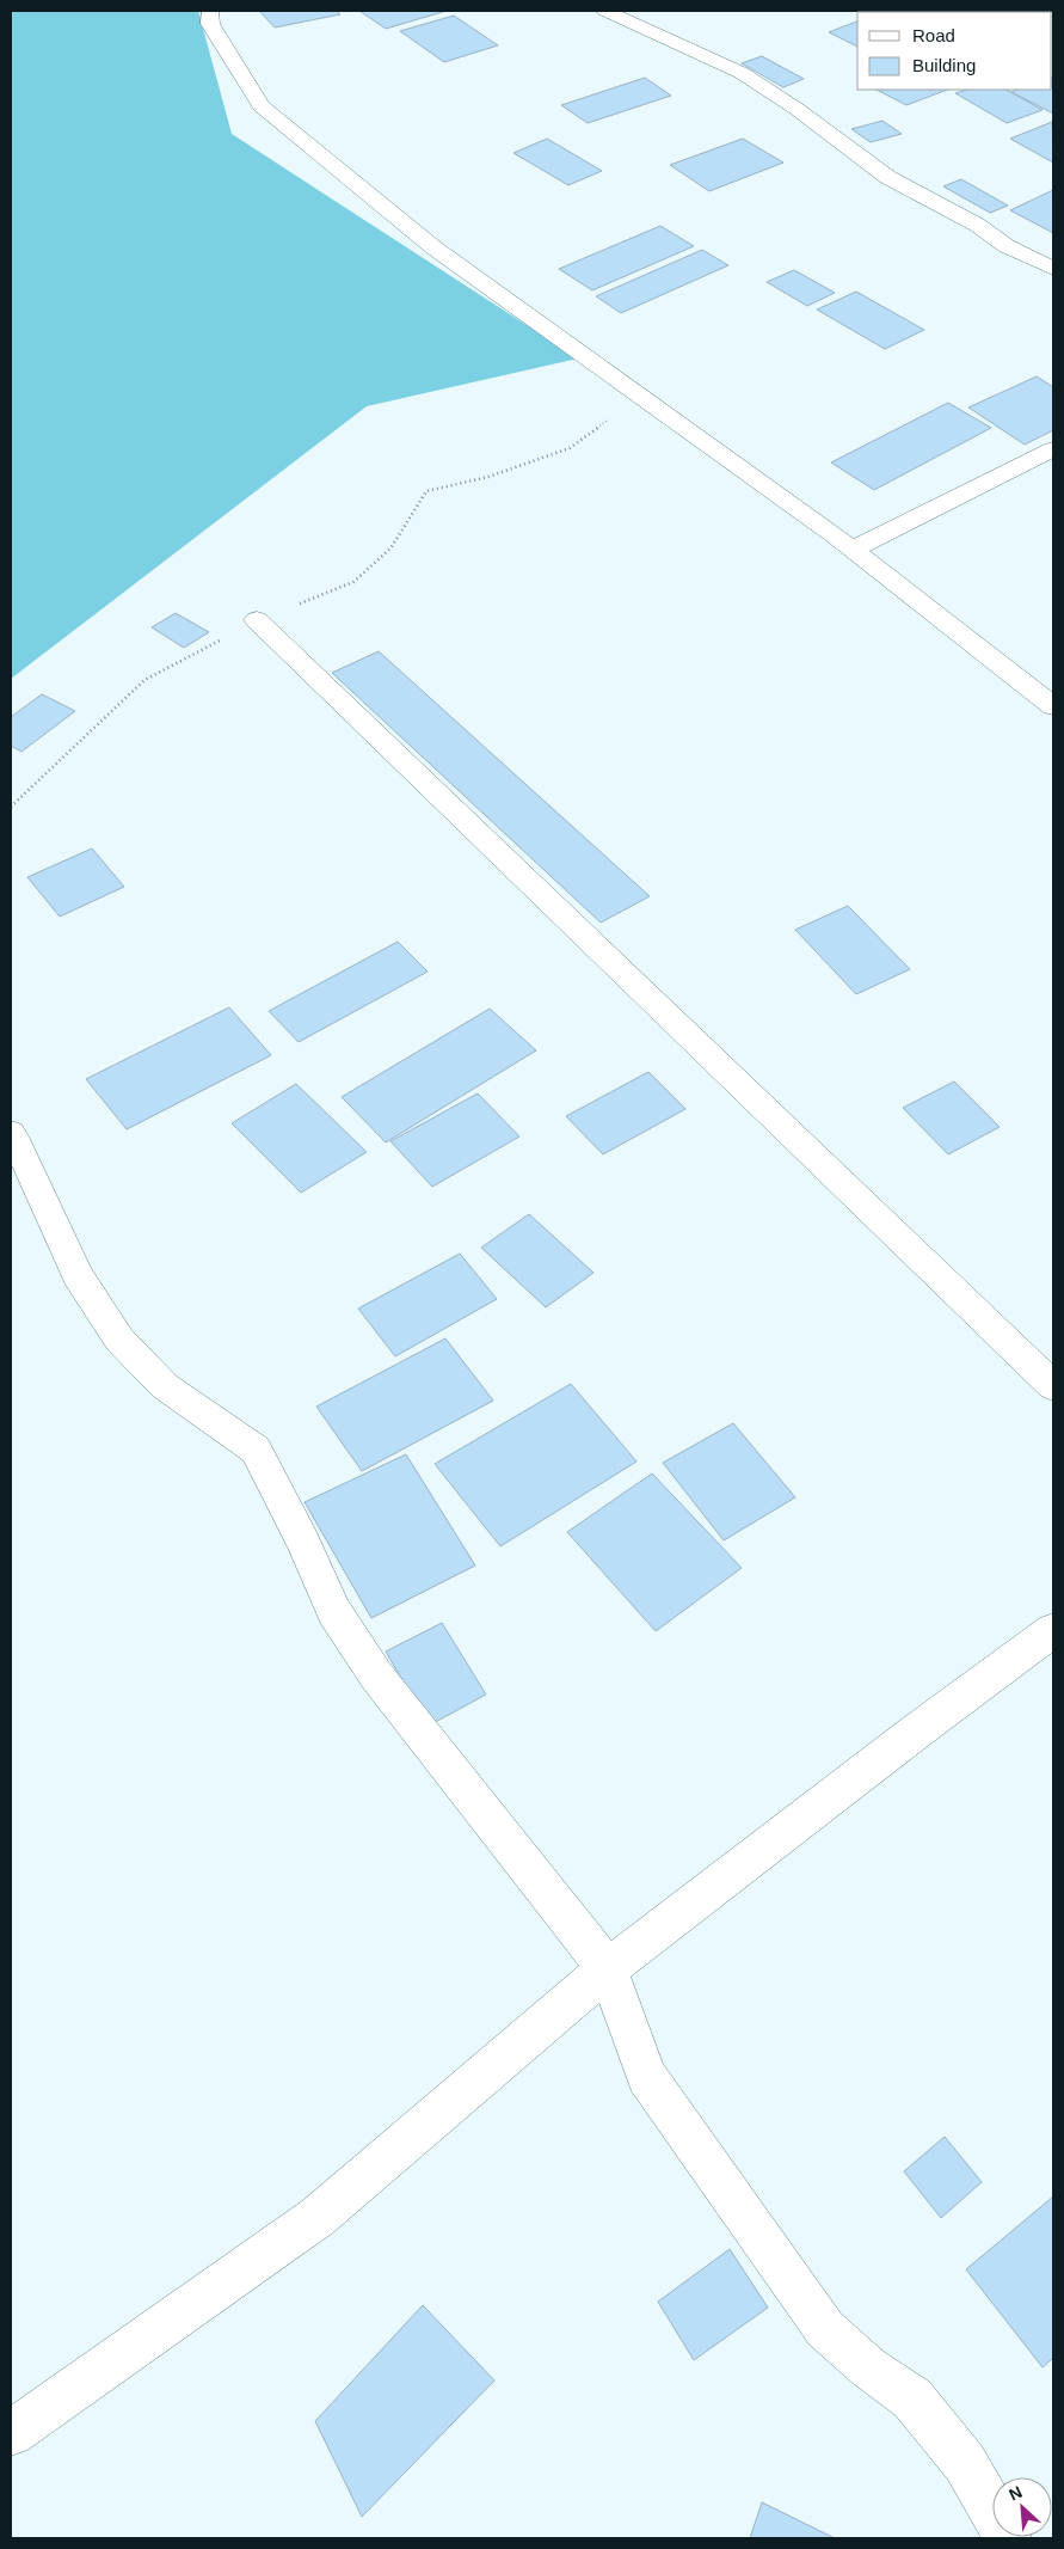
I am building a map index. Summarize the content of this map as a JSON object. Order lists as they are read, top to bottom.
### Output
{
  "legend": ["Road", "Building"],
  "north": "top left"
}
